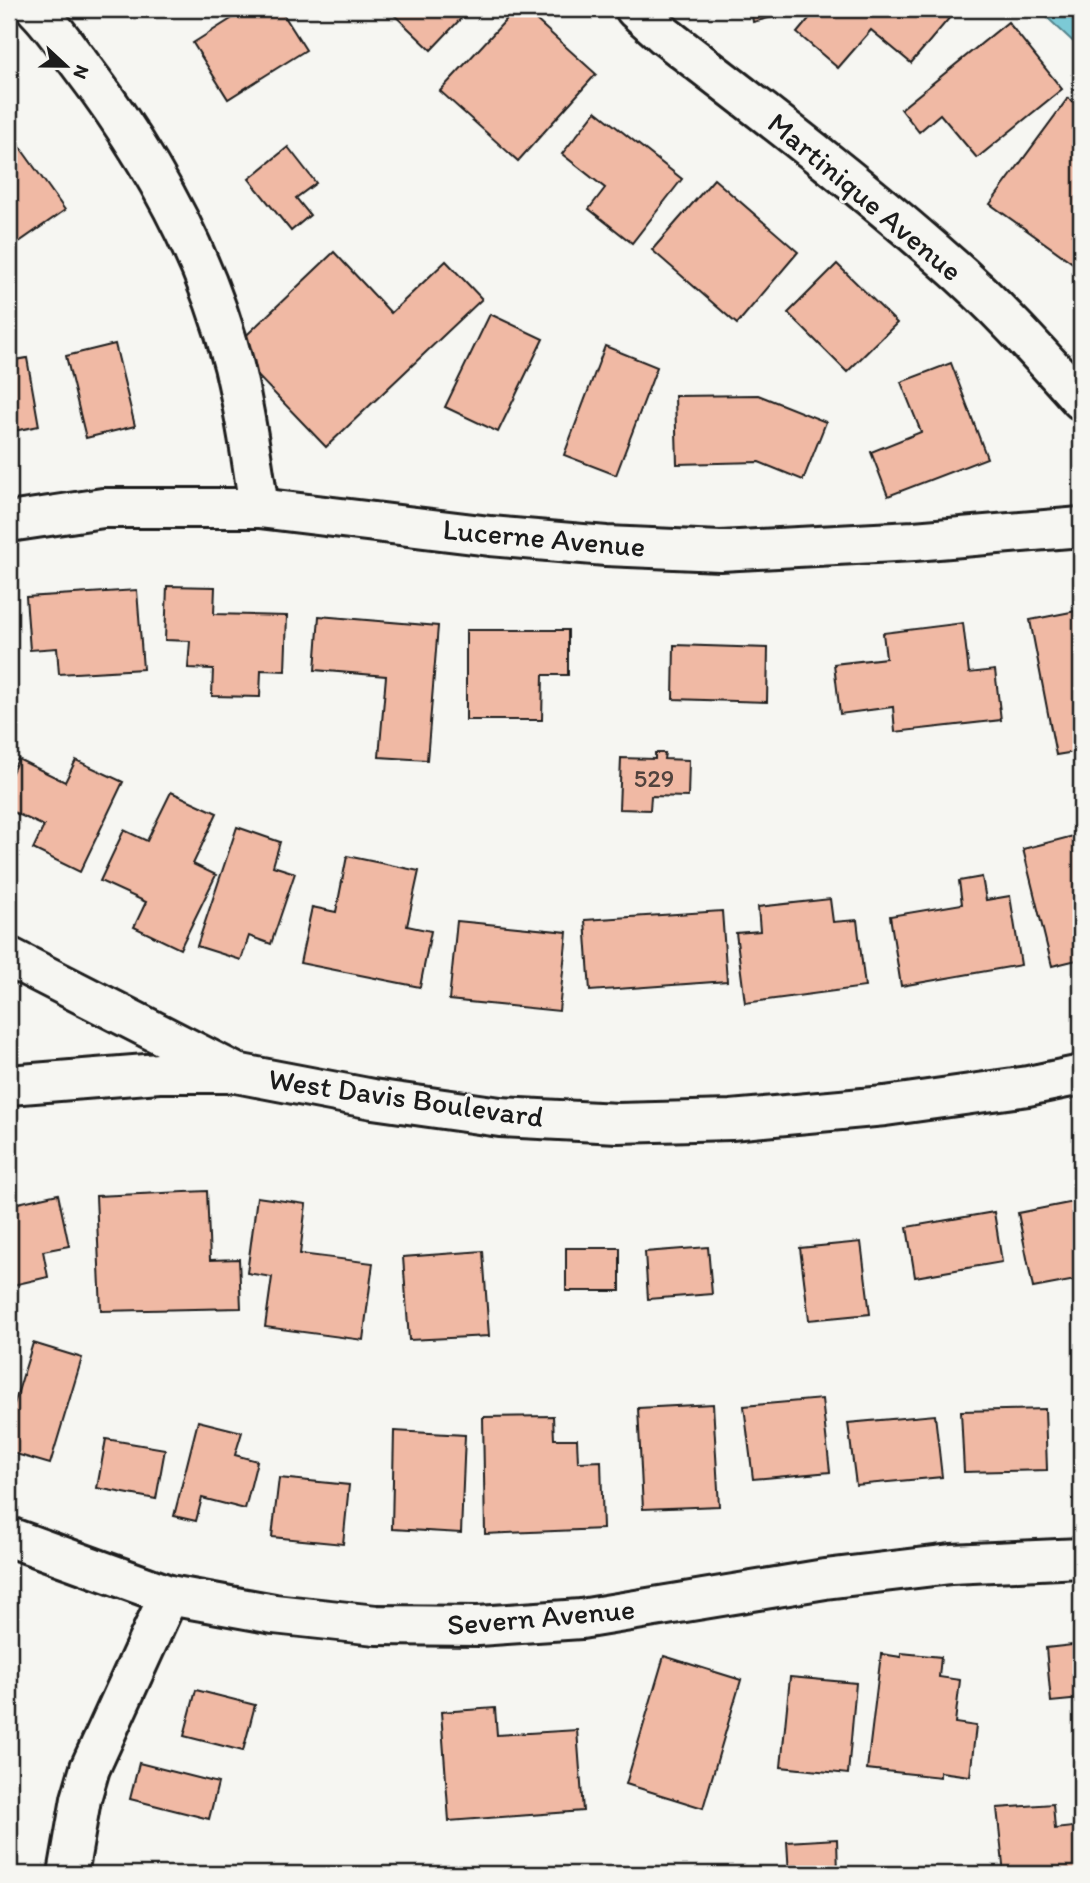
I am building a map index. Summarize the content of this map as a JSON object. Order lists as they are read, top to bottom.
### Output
{
  "streets": {
    "street": [
      "Martinique Avenue",
      "Lucerne Avenue",
      "West Davis Boulevard",
      "Severn Avenue"
    ]
  },
  "house_numbers": ["529"],
  "north": "right"
}
